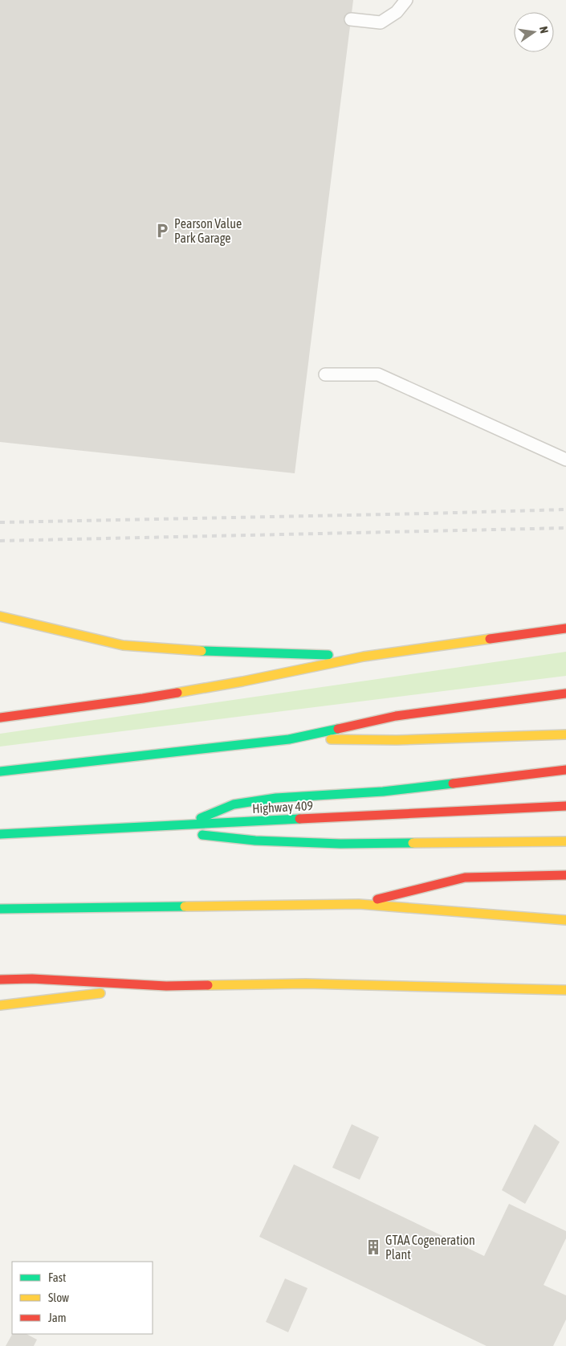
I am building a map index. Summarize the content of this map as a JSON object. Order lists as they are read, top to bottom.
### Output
{
  "streets": {
    "main road": ["Highway 409"]
  },
  "places": {
    "parking": ["Pearson Value Park Garage"],
    "building": ["GTAA Cogeneration Plant"]
  },
  "legend": ["Fast", "Slow", "Jam"],
  "north": "right"
}
